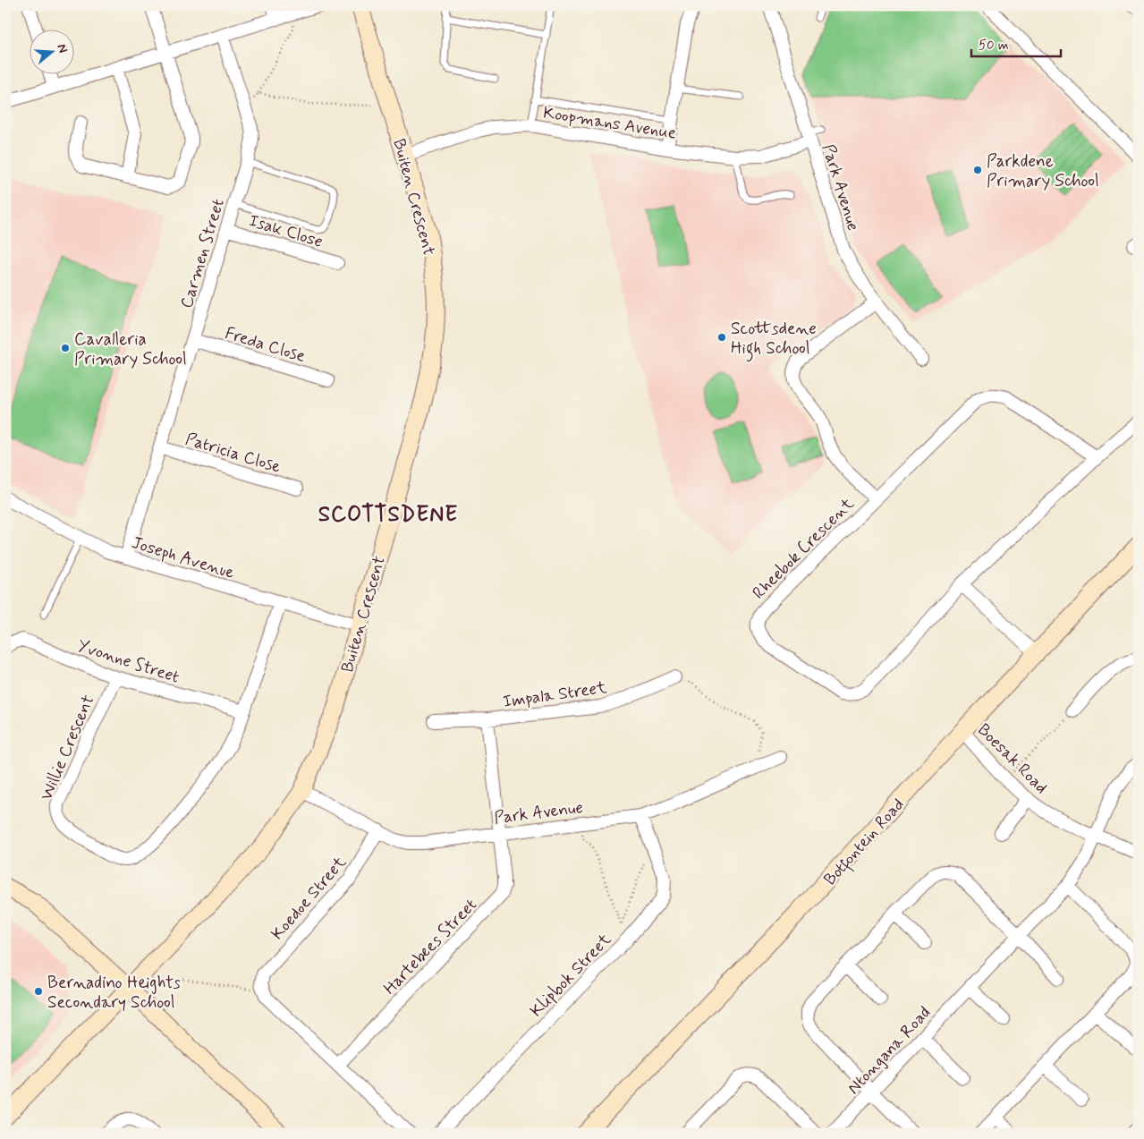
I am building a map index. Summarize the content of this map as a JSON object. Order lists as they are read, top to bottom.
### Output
{
  "streets": {
    "street": [
      "Koopmans Avenue",
      "Park Avenue",
      "Buiten Crescent",
      "Isak Close",
      "Carmen Street",
      "Freda Close",
      "Patricia Close",
      "Rheebok Crescent",
      "Joseph Avenue",
      "Yvonne Street",
      "Impala Street",
      "Willie Crescent",
      "Boesak Road",
      "Botfontein Road",
      "Koedoe Street",
      "Hartebees Street",
      "Klipbok Street",
      "Ntongana Road"
    ]
  },
  "crossings": [
    ["Koopmans Avenue", "Park Avenue"],
    ["Koopmans Avenue", "Buiten Crescent"],
    ["Park Avenue", "Buiten Crescent"],
    ["Park Avenue", "Impala Street"],
    ["Park Avenue", "Koedoe Street"],
    ["Park Avenue", "Hartebees Street"],
    ["Park Avenue", "Klipbok Street"],
    ["Buiten Crescent", "Joseph Avenue"],
    ["Isak Close", "Carmen Street"],
    ["Carmen Street", "Freda Close"],
    ["Carmen Street", "Patricia Close"],
    ["Carmen Street", "Joseph Avenue"],
    ["Joseph Avenue", "Willie Crescent"],
    ["Yvonne Street", "Willie Crescent"],
    ["Impala Street", "Hartebees Street"],
    ["Boesak Road", "Botfontein Road"],
    ["Boesak Road", "Ntongana Road"]
  ],
  "districts": ["SCOTTSDENE"],
  "places": [
    "Parkdene Primary School",
    "Scottsdene High School",
    "Cavalleria Primary School",
    "Bernadino Heights Secondary School"
  ],
  "scale_bar": "50 m",
  "north": "right"
}
